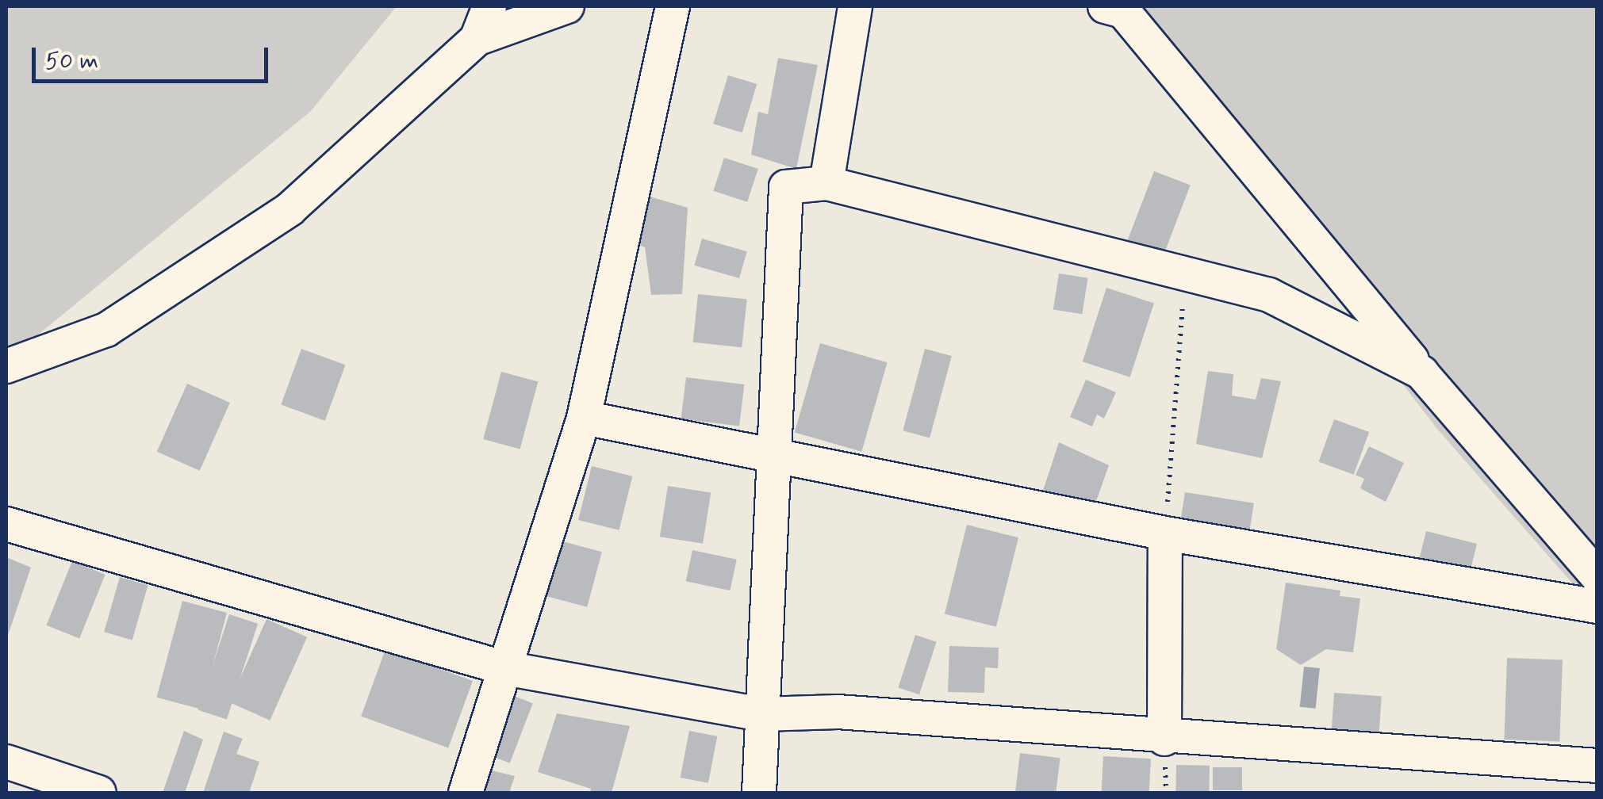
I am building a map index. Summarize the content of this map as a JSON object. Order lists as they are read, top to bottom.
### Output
{
  "scale_bar": "50 m"
}
